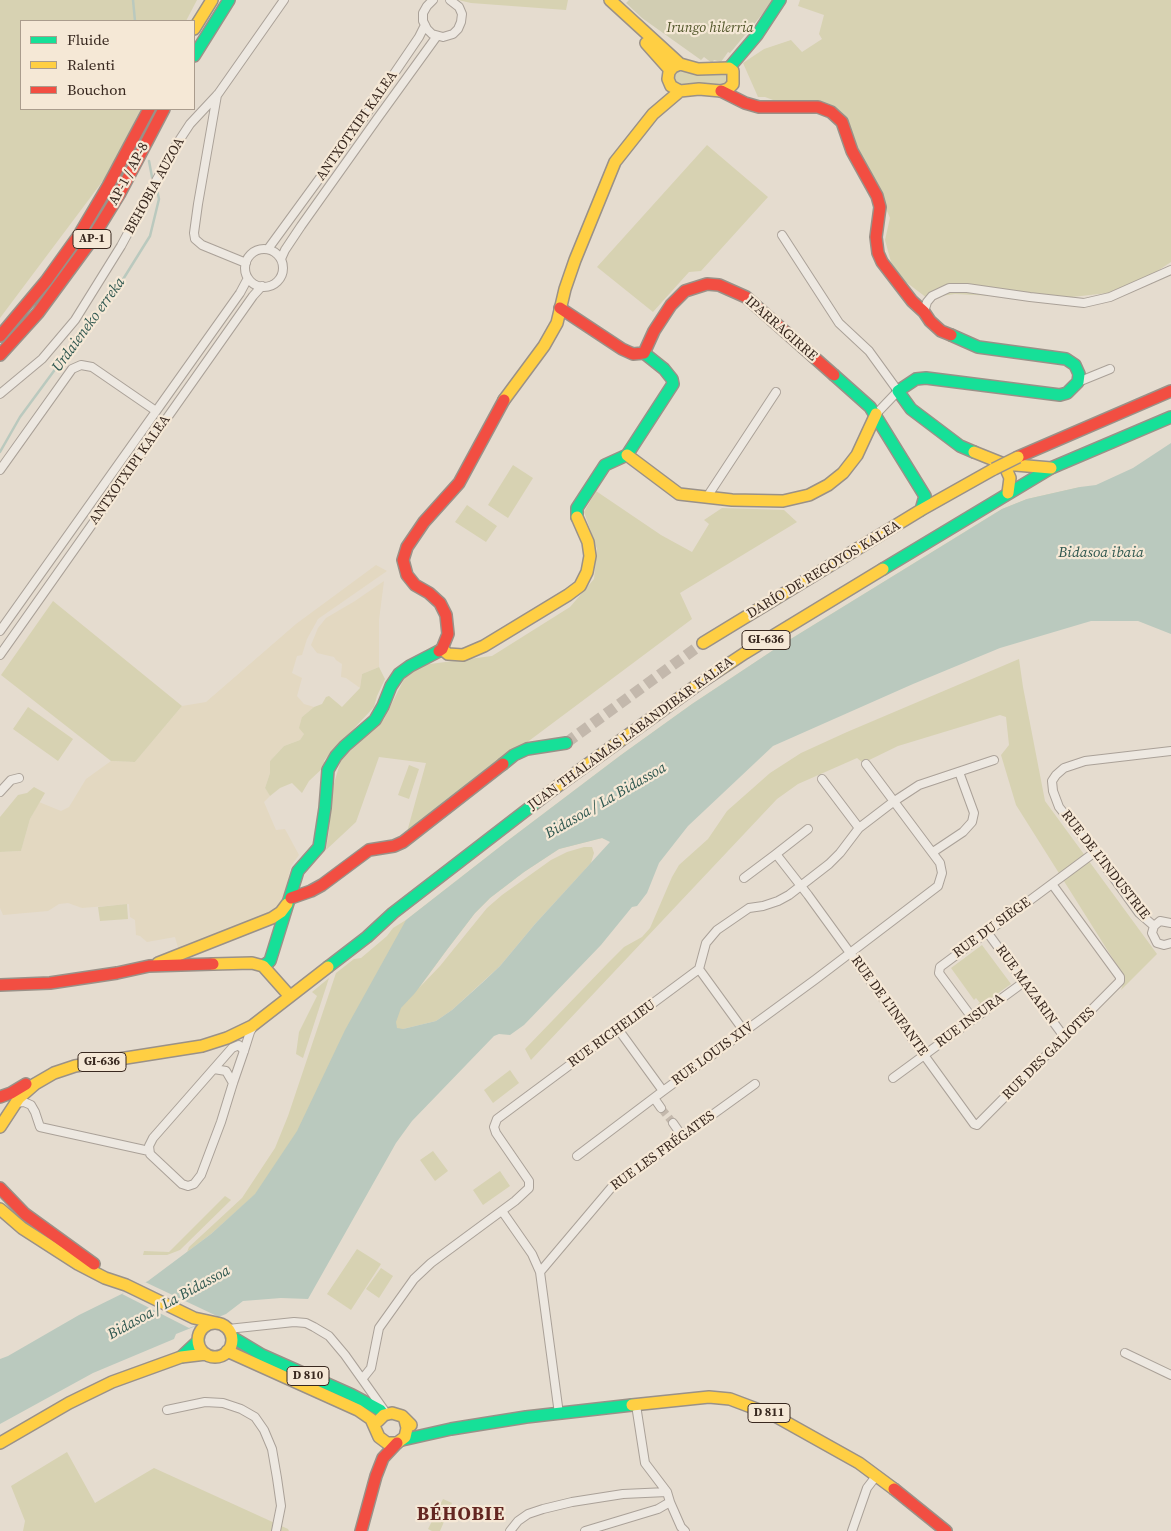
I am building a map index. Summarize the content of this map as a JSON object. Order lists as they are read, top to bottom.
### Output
{
  "streets": {
    "main road": [
      "AP-1 / AP-8",
      "AP-1",
      "IPARRAGIRRE",
      "DARÍO DE REGOYOS KALEA",
      "GI-636",
      "JUAN THALAMAS LABANDIBAR KALEA",
      "D 810",
      "D 811"
    ],
    "street": [
      "ANTXOTXIPI KALEA",
      "BEHOBIA AUZOA",
      "RUE DE L'INDUSTRIE",
      "RUE DU SIÈGE",
      "RUE MAZARIN",
      "RUE DE L'INFANTE",
      "RUE INSURA",
      "RUE RICHELIEU",
      "RUE LOUIS XIV",
      "RUE DES GALIOTES",
      "RUE LES FRÉGATES"
    ]
  },
  "crossings": [
    ["ANTXOTXIPI KALEA", "BEHOBIA AUZOA"],
    ["GI-636", "JUAN THALAMAS LABANDIBAR KALEA"],
    ["RUE DE L'INDUSTRIE", "RUE DU SIÈGE"],
    ["RUE DU SIÈGE", "RUE MAZARIN"],
    ["RUE DU SIÈGE", "RUE INSURA"],
    ["RUE DU SIÈGE", "RUE DES GALIOTES"],
    ["RUE MAZARIN", "RUE INSURA"],
    ["RUE MAZARIN", "RUE DES GALIOTES"],
    ["RUE DE L'INFANTE", "RUE INSURA"],
    ["RUE DE L'INFANTE", "RUE LOUIS XIV"],
    ["RUE DE L'INFANTE", "RUE DES GALIOTES"],
    ["D 810", "D 811"]
  ],
  "districts": ["BÉHOBIE"],
  "water": ["Urdaieneko erreka", "Bidasoa ibaia", "Bidasoa / La Bidassoa"],
  "parks": ["Irungo hilerria"],
  "legend": ["Fluide", "Ralenti", "Bouchon"]
}
